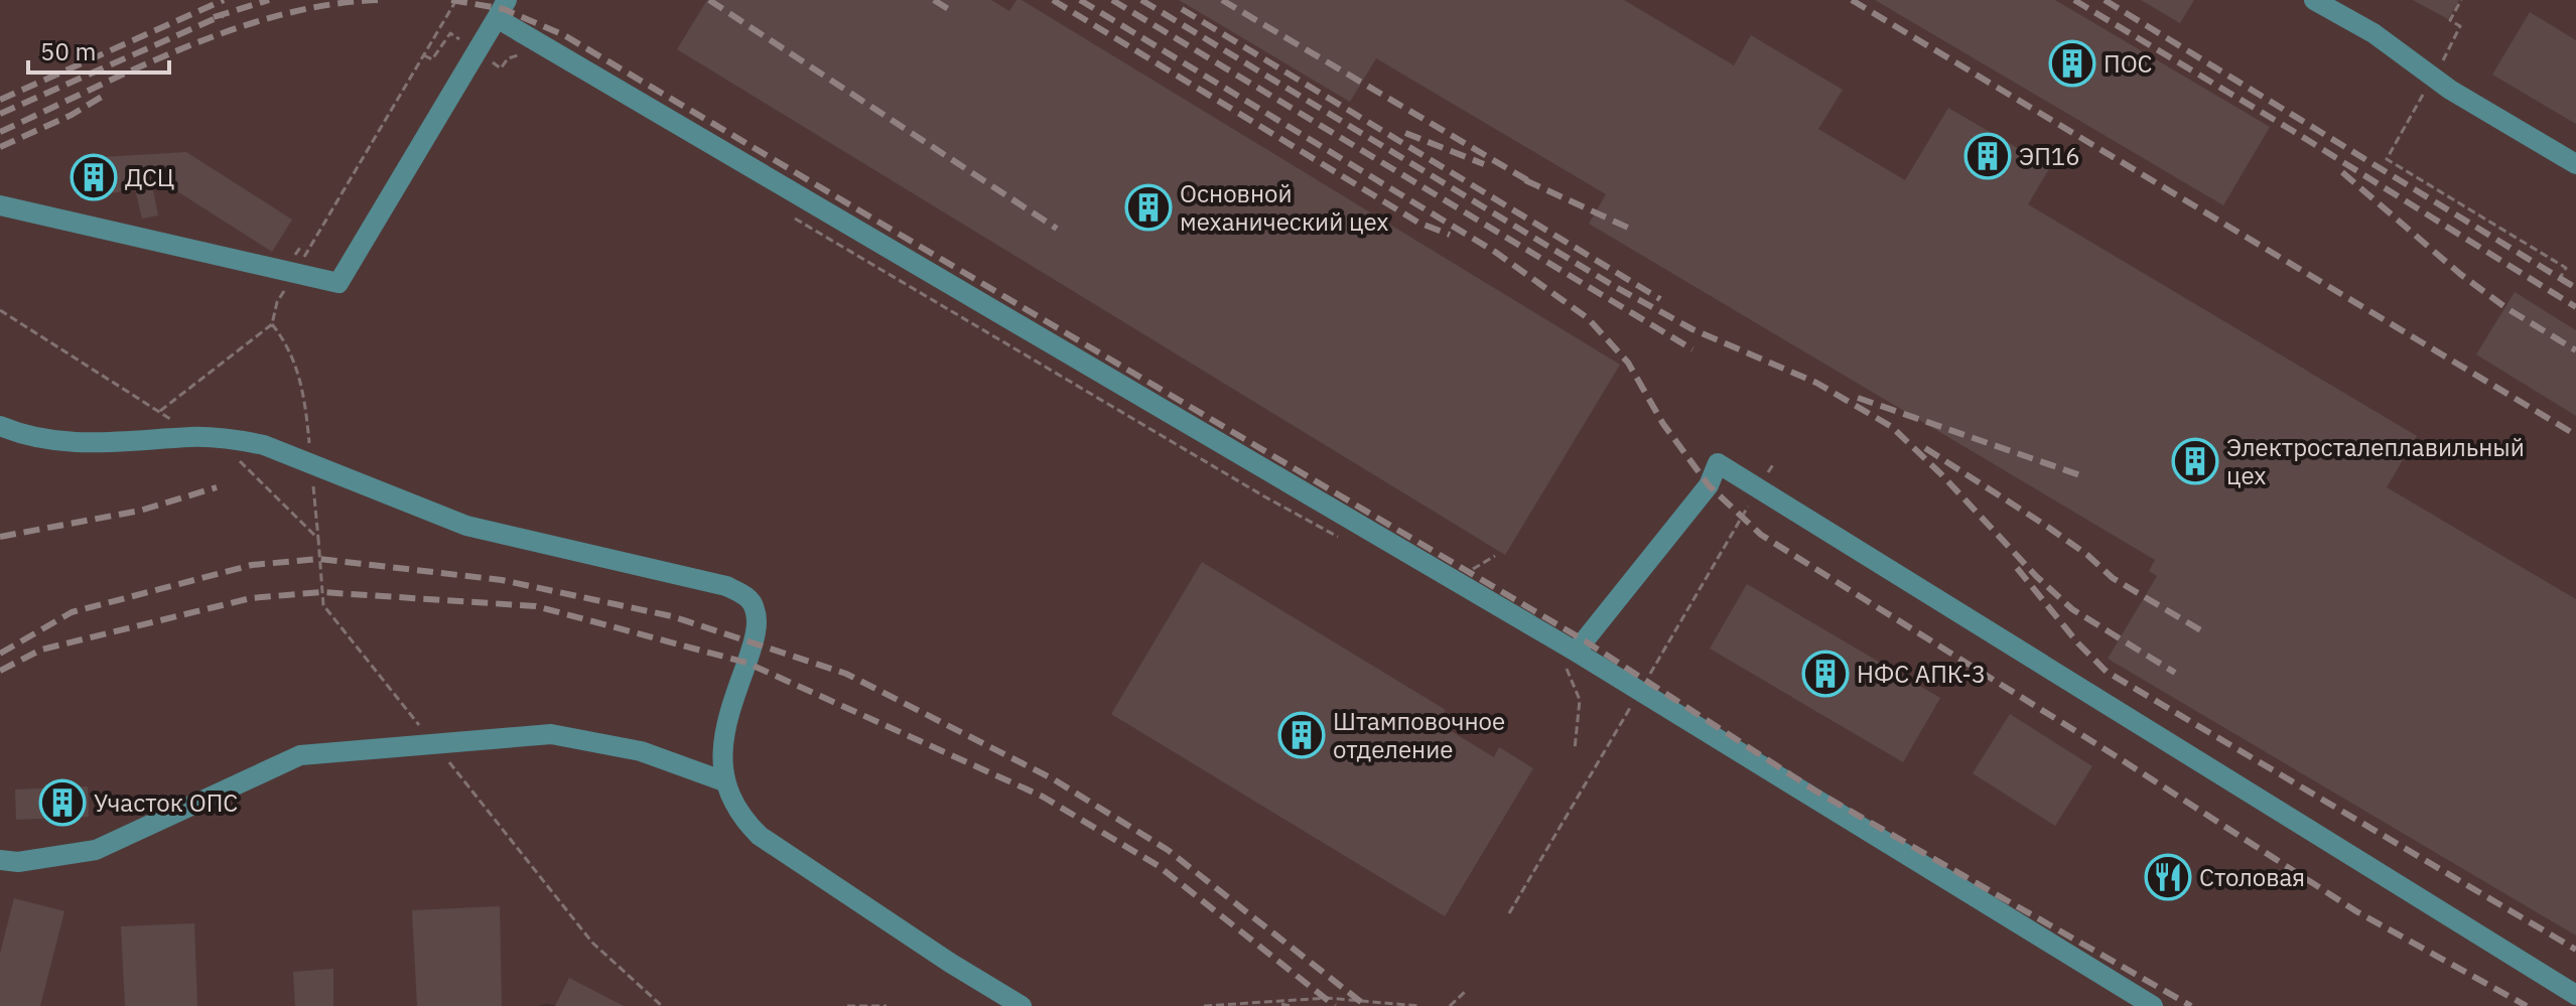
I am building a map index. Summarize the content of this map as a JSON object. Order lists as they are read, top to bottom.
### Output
{
  "places": {
    "building": [
      "ПОС",
      "ЭП16",
      "ДСЦ",
      "Основной механический цех",
      "Электросталеплавильный цех",
      "НФС АПК-3",
      "Штамповочное отделение",
      "Участок ОПС"
    ],
    "restaurant": ["Столовая"]
  },
  "scale_bar": "50 m"
}
